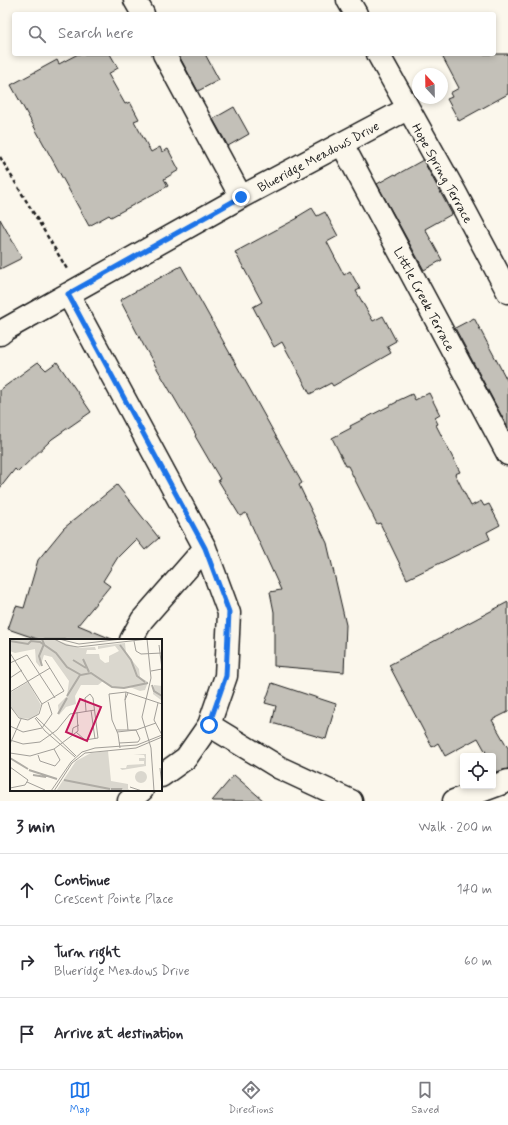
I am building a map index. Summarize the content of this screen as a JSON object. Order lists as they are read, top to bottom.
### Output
{
  "streets": {
    "street": ["Blueridge Meadows Drive", "Hope Spring Terrace", "Little Creek Terrace"]
  },
  "crossings": [
    ["Blueridge Meadows Drive", "Hope Spring Terrace"],
    ["Blueridge Meadows Drive", "Little Creek Terrace"]
  ],
  "north": "top",
  "page": {
    "search": "Search here",
    "heading": ["3 min", "Walk · 200 m"],
    "list": [
      ["Continue", "Crescent Pointe Place", "140 m"],
      ["Turn right", "Blueridge Meadows Drive", "60 m"],
      "Arrive at destination"
    ],
    "nav": ["Map", "Directions", "Saved"]
  }
}
